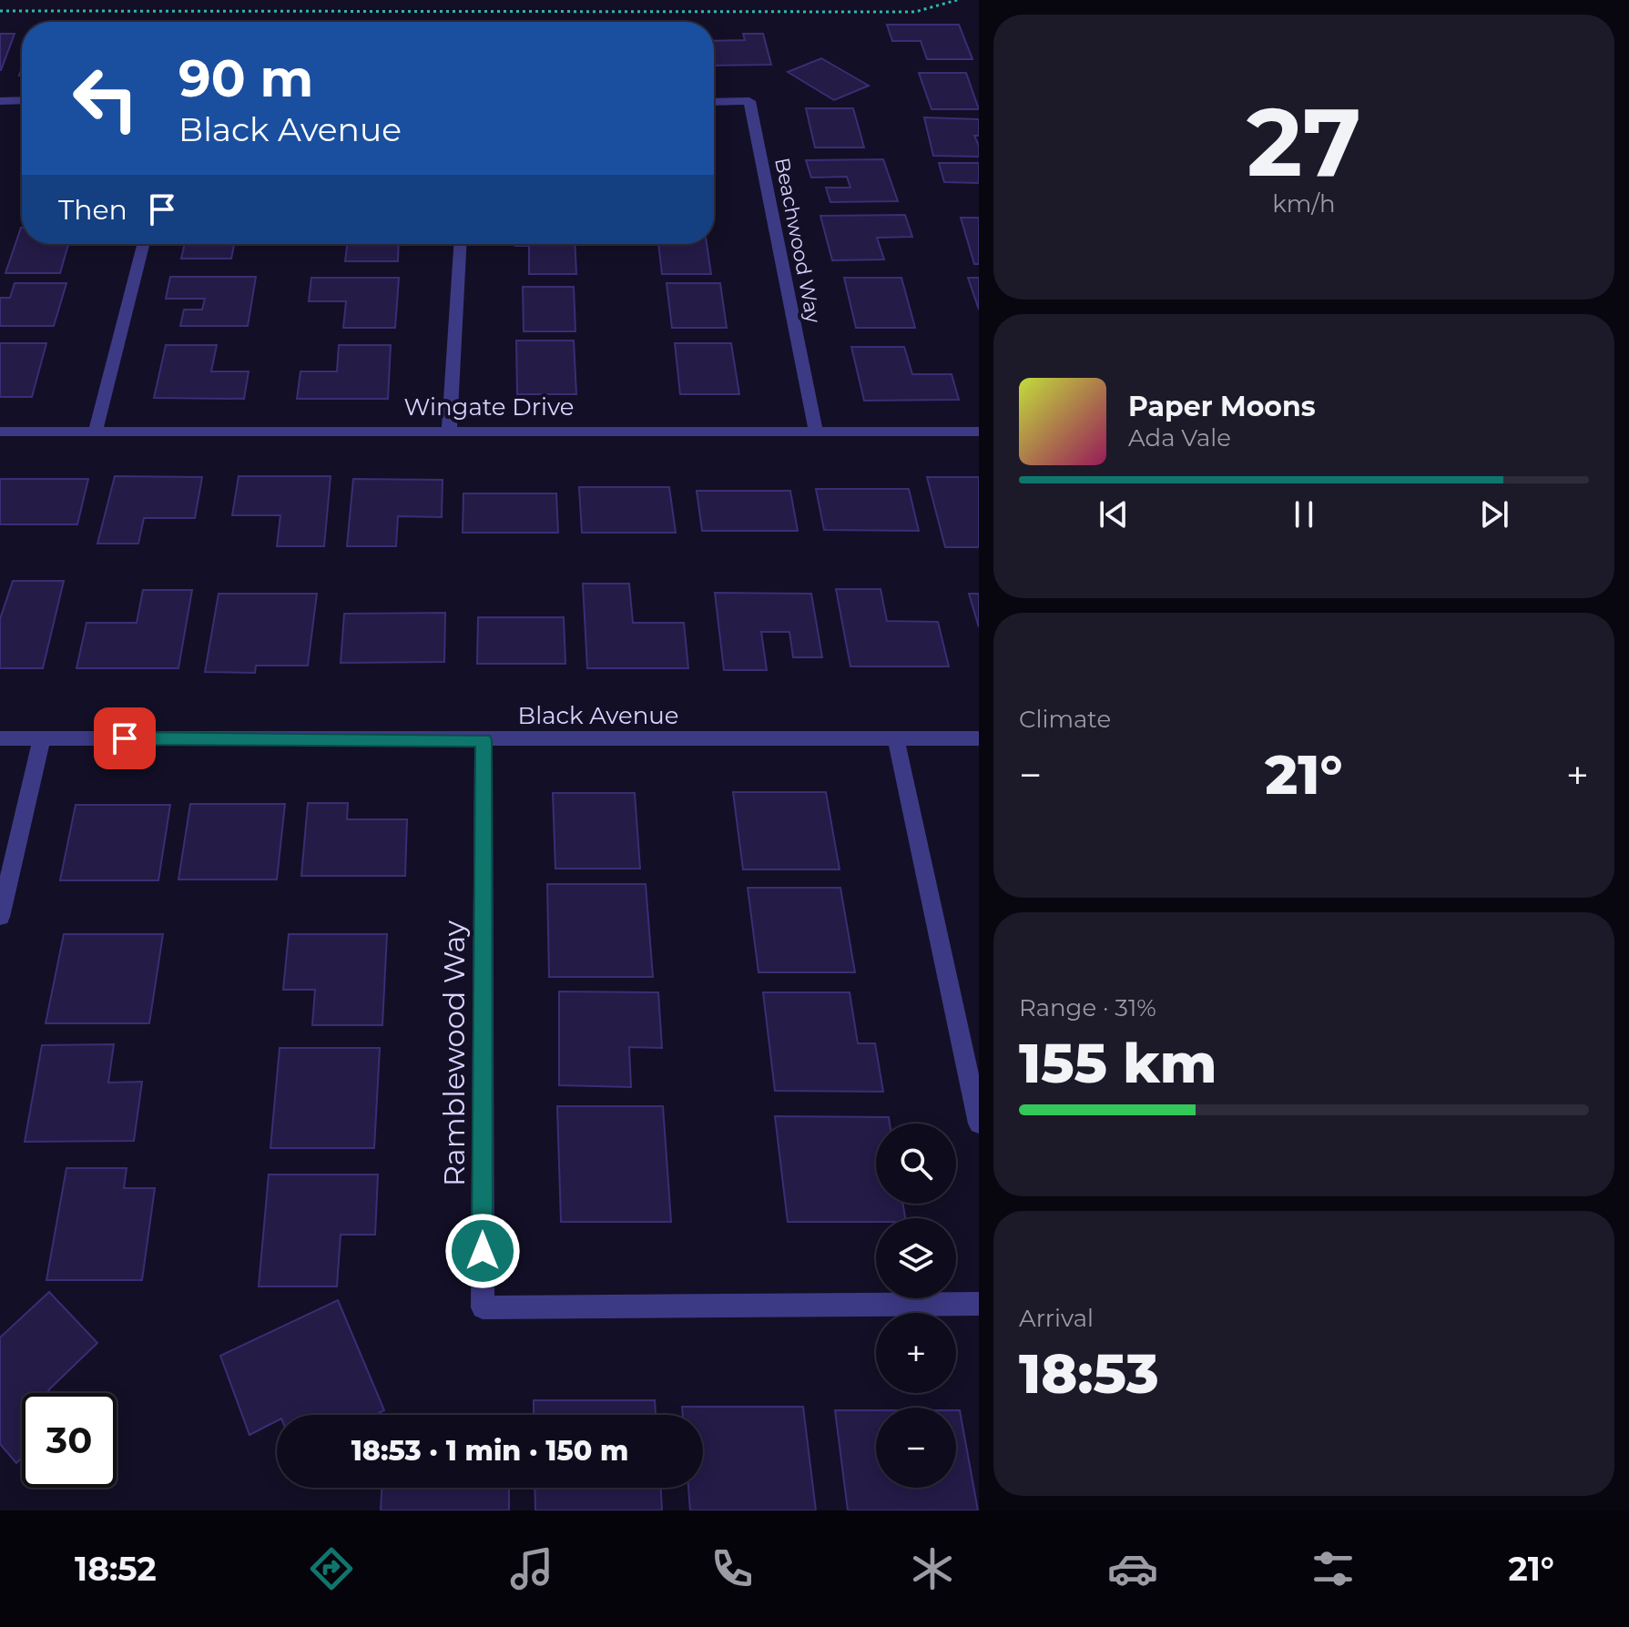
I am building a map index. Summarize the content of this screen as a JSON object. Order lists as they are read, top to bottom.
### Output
{
  "streets": {
    "street": [
      "Beachwood Way",
      "Wingate Drive",
      "Black Avenue",
      "Ramblewood Way"
    ]
  },
  "crossings": [
    ["Beachwood Way", "Wingate Drive"],
    ["Black Avenue", "Ramblewood Way"]
  ],
  "page": {
    "tile": [
      ["27", "km/h"],
      "Climate",
      ["Range · 31%", "155 km"],
      ["Arrival", "18:53"]
    ],
    "turn": ["90 m", "Black Avenue"],
    "then": "Then",
    "song": ["Paper Moons", "Ada Vale"],
    "heat": ["−", "21°", "+"],
    "map_buttons": ["+", "−"],
    "limit": "30",
    "trip": "18:53 · 1 min · 150 m",
    "tabs": ["18:52", "21°"]
  }
}
